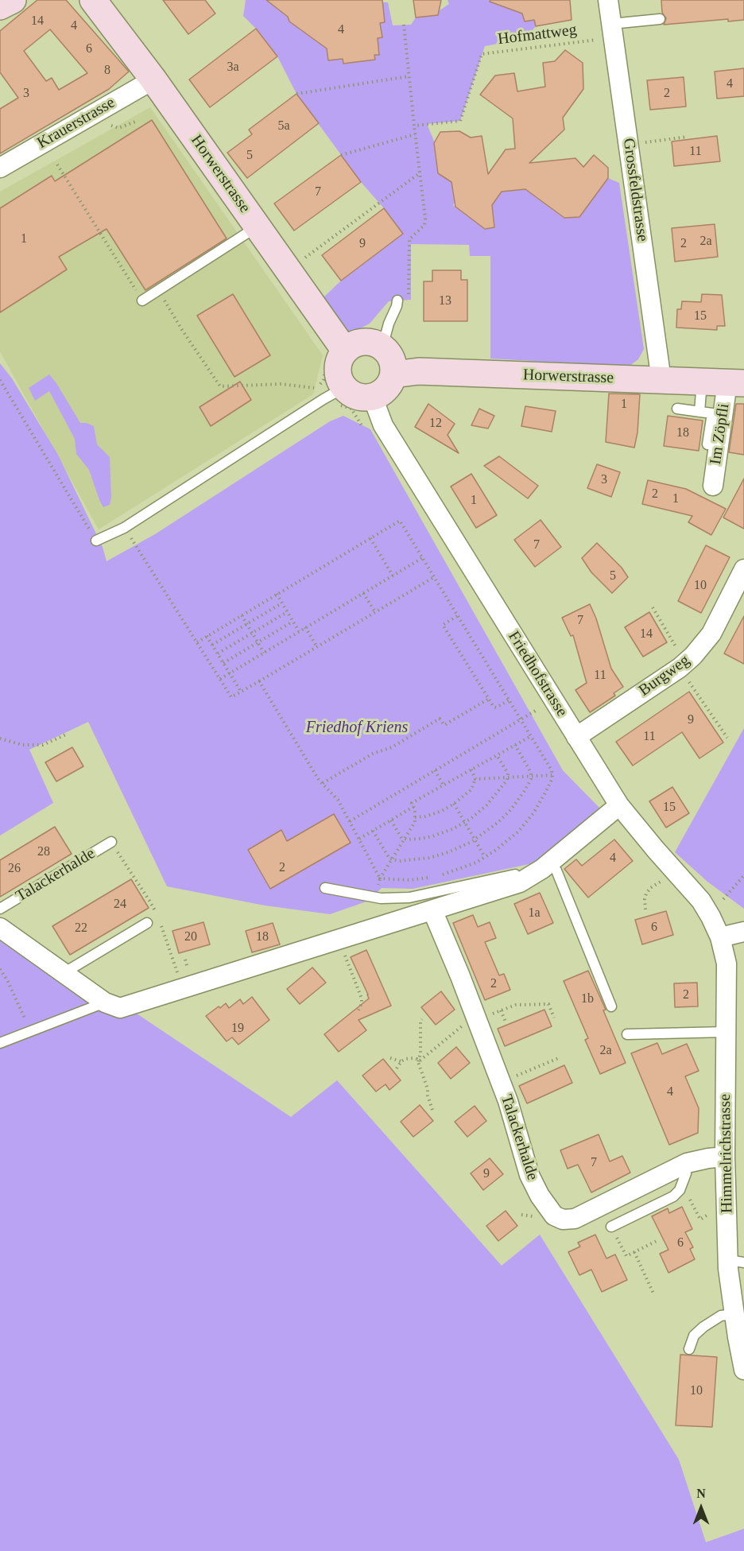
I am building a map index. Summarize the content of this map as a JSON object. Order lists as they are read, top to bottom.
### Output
{
  "streets": {
    "street": [
      "Krauerstrasse",
      "Horwerstrasse",
      "Grossfeldstrasse",
      "Im Zöpfli",
      "Friedhofstrasse",
      "Burgweg",
      "Talackerhalde",
      "Himmelrichstrasse"
    ],
    "path": ["Hofmattweg"]
  },
  "crossings": [
    ["Krauerstrasse", "Horwerstrasse"],
    ["Horwerstrasse", "Grossfeldstrasse"],
    ["Horwerstrasse", "Im Zöpfli"],
    ["Horwerstrasse", "Friedhofstrasse"],
    ["Friedhofstrasse", "Burgweg"],
    ["Friedhofstrasse", "Himmelrichstrasse"],
    ["Talackerhalde", "Himmelrichstrasse"]
  ],
  "parks": ["Friedhof Kriens"],
  "house_numbers": [
    "14",
    "4",
    "4",
    "6",
    "3a",
    "8",
    "4",
    "3",
    "2",
    "5a",
    "11",
    "5",
    "7",
    "1",
    "2a",
    "9",
    "2",
    "13",
    "15",
    "1",
    "12",
    "18",
    "3",
    "2",
    "1",
    "1",
    "7",
    "5",
    "10",
    "7",
    "14",
    "11",
    "9",
    "11",
    "15",
    "28",
    "4",
    "2",
    "26",
    "24",
    "1a",
    "6",
    "22",
    "20",
    "18",
    "2",
    "2",
    "1b",
    "19",
    "2a",
    "4",
    "7",
    "9",
    "6",
    "10"
  ],
  "north": "top"
}
